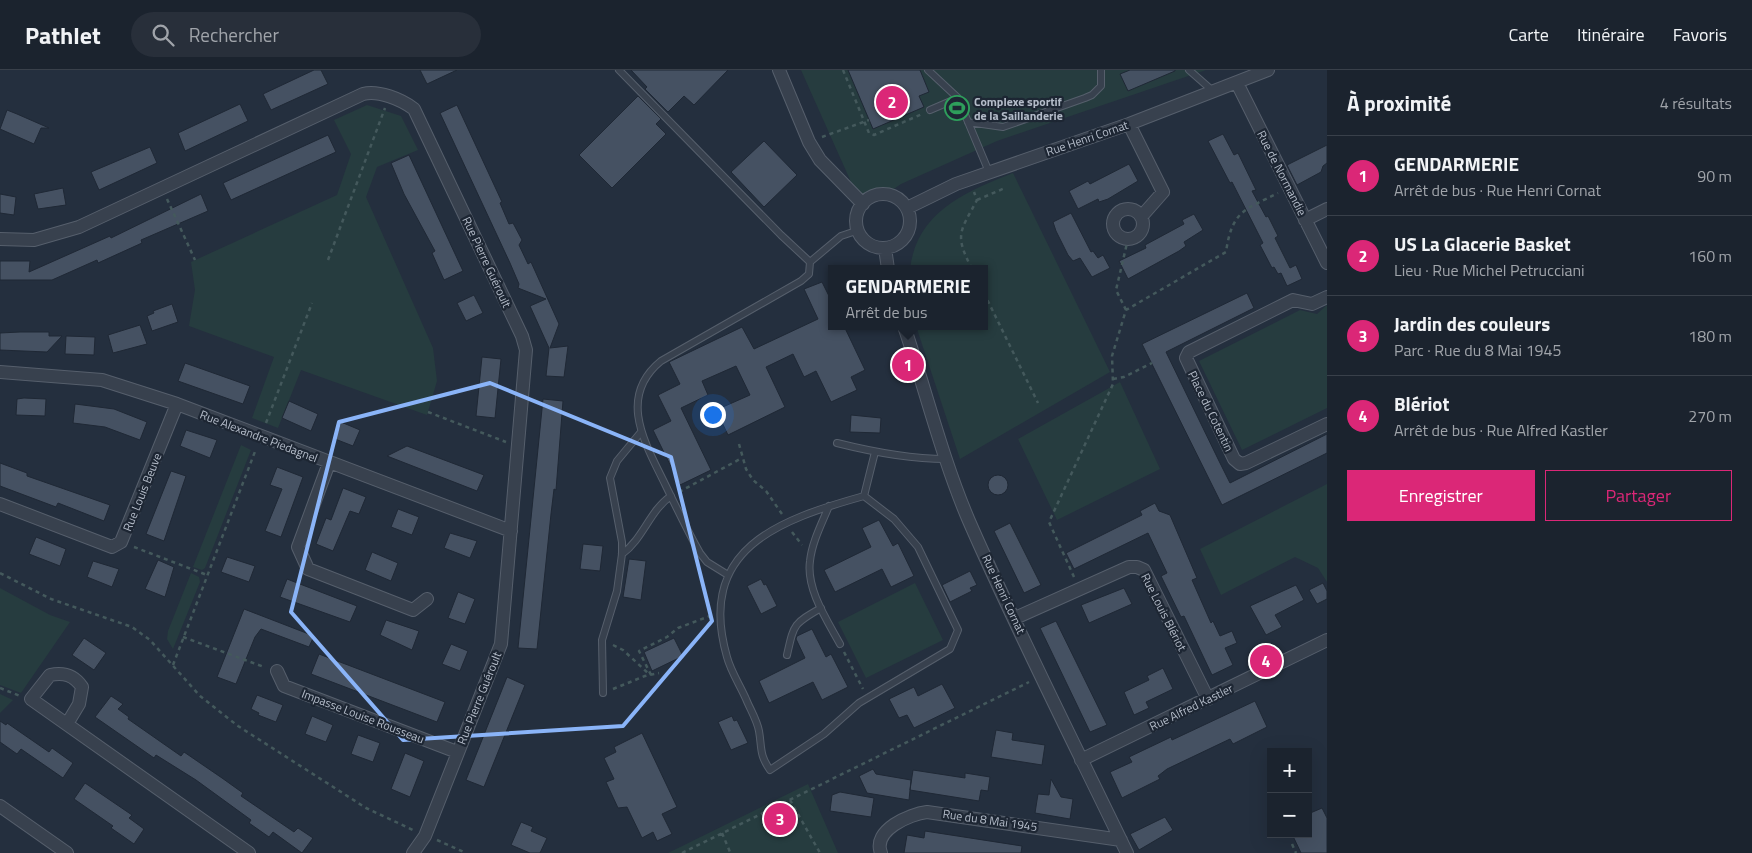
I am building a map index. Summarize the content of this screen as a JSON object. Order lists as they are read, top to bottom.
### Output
{
  "streets": {
    "street": [
      "Rue Henri Cornat",
      "Rue de Normandie",
      "Rue Pierre Guéroult",
      "Place du Cotentin",
      "Rue Alexandre Piedagnel",
      "Rue Louis Beuve",
      "Rue Louis Blériot",
      "Rue Alfred Kastler",
      "Impasse Louise Rousseau",
      "Rue du 8 Mai 1945"
    ]
  },
  "crossings": [
    ["Rue Henri Cornat", "Rue de Normandie"],
    ["Rue Henri Cornat", "Rue Louis Blériot"],
    ["Rue Henri Cornat", "Rue Alfred Kastler"],
    ["Rue Henri Cornat", "Rue du 8 Mai 1945"],
    ["Rue Pierre Guéroult", "Rue Alexandre Piedagnel"],
    ["Rue Pierre Guéroult", "Impasse Louise Rousseau"],
    ["Rue Alexandre Piedagnel", "Rue Louis Beuve"],
    ["Rue Louis Blériot", "Rue Alfred Kastler"]
  ],
  "places": {
    "sports": ["Complexe sportif de la Saillanderie"]
  },
  "page": {
    "header": "Pathlet",
    "search": "Rechercher",
    "nav": ["Carte", "Itinéraire", "Favoris"],
    "heading": ["À proximité", "4 résultats"],
    "pins": [
      "2",
      "1",
      "4",
      "3"
    ],
    "list": [
      {
        "mark": "1",
        "name": "GENDARMERIE",
        "note": "Arrêt de bus · Rue Henri Cornat",
        "value": "90 m"
      },
      {
        "mark": "2",
        "name": "US La Glacerie Basket",
        "note": "Lieu · Rue Michel Petrucciani",
        "value": "160 m"
      },
      {
        "mark": "3",
        "name": "Jardin des couleurs",
        "note": "Parc · Rue du 8 Mai 1945",
        "value": "180 m"
      },
      {
        "mark": "4",
        "name": "Blériot",
        "note": "Arrêt de bus · Rue Alfred Kastler",
        "value": "270 m"
      }
    ],
    "popup": ["GENDARMERIE", "Arrêt de bus"],
    "buttons": ["Enregistrer", "Partager"],
    "map_buttons": ["+", "−"]
  }
}
